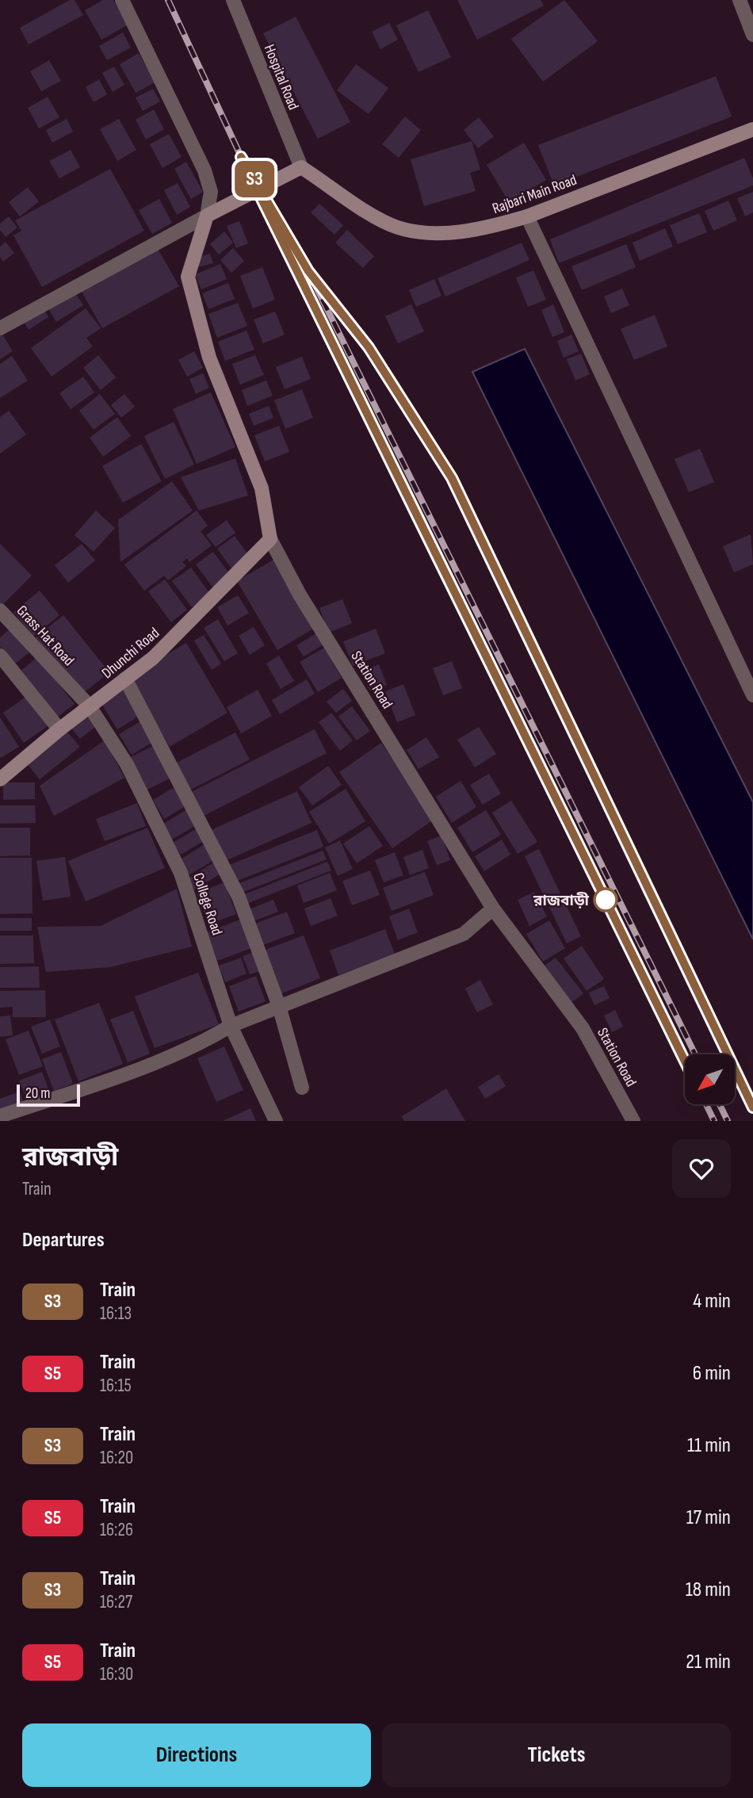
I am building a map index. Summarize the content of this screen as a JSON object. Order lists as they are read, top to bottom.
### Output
{
  "streets": {
    "street": [
      "Hospital Road",
      "Rajbari Main Road",
      "Grass Hat Road",
      "Dhunchi Road",
      "Station Road",
      "College Road"
    ]
  },
  "crossings": [
    ["Hospital Road", "Rajbari Main Road"],
    ["Grass Hat Road", "Dhunchi Road"],
    ["Grass Hat Road", "College Road"],
    ["Dhunchi Road", "Station Road"],
    ["Dhunchi Road", "College Road"]
  ],
  "places": ["রাজবাড়ী"],
  "scale_bar": "20 m",
  "north": "bottom left",
  "page": {
    "on_map": "S3",
    "scale": "20 m",
    "heading": [
      ["রাজবাড়ী", "Train"],
      "Departures"
    ],
    "list": [
      {
        "mark": "S3",
        "name": "Train",
        "note": "16:13",
        "value": "4 min"
      },
      {
        "mark": "S5",
        "name": "Train",
        "note": "16:15",
        "value": "6 min"
      },
      {
        "mark": "S3",
        "name": "Train",
        "note": "16:20",
        "value": "11 min"
      },
      {
        "mark": "S5",
        "name": "Train",
        "note": "16:26",
        "value": "17 min"
      },
      {
        "mark": "S3",
        "name": "Train",
        "note": "16:27",
        "value": "18 min"
      },
      {
        "mark": "S5",
        "name": "Train",
        "note": "16:30",
        "value": "21 min"
      }
    ],
    "buttons": ["Directions", "Tickets"]
  }
}
